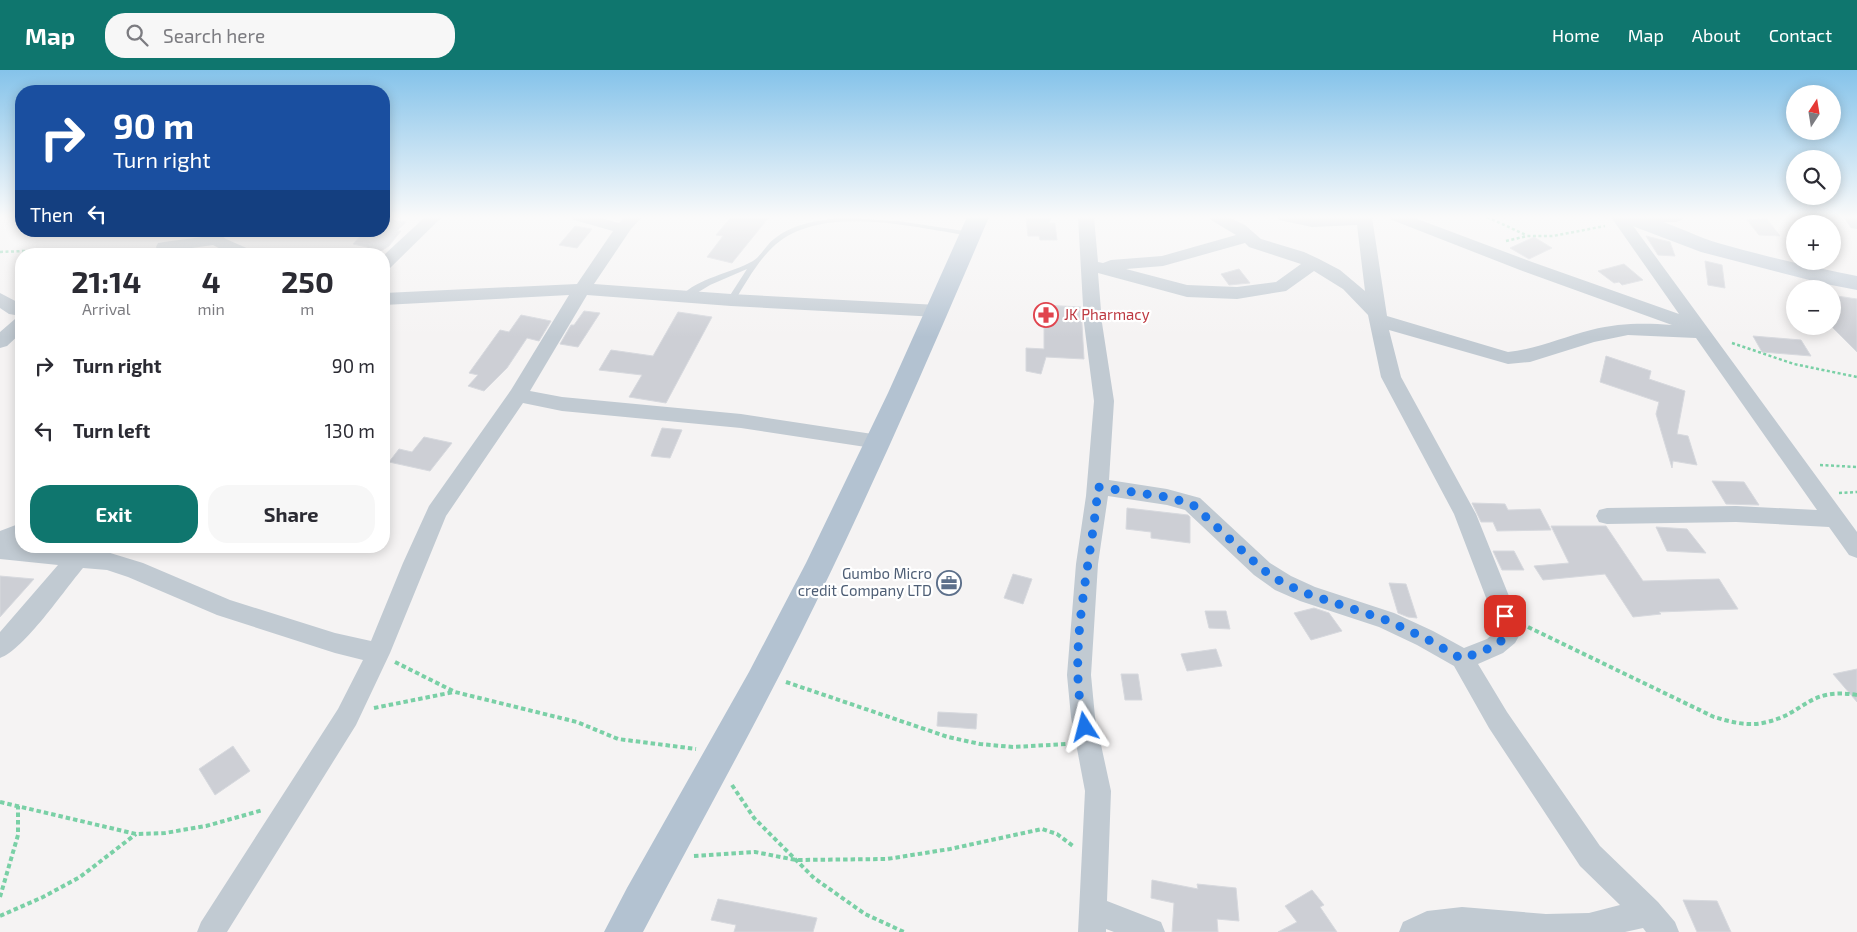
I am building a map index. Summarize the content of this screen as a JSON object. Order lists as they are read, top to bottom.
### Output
{
  "places": {
    "pharmacy": ["JK Pharmacy"],
    "office": ["Gumbo Micro credit Company LTD"]
  },
  "north": "top",
  "page": {
    "header": "Map",
    "search": "Search here",
    "nav": [
      "Home",
      "Map",
      "About",
      "Contact"
    ],
    "map_buttons": ["+", "−"],
    "turn": ["90 m", "Turn right"],
    "then": "Then",
    "eta": [
      "21:14",
      "Arrival",
      "4",
      "min",
      "250",
      "m"
    ],
    "list": [
      {
        "name": "Turn right",
        "value": "90 m"
      },
      {
        "name": "Turn left",
        "value": "130 m"
      }
    ],
    "buttons": ["Exit", "Share"]
  }
}
